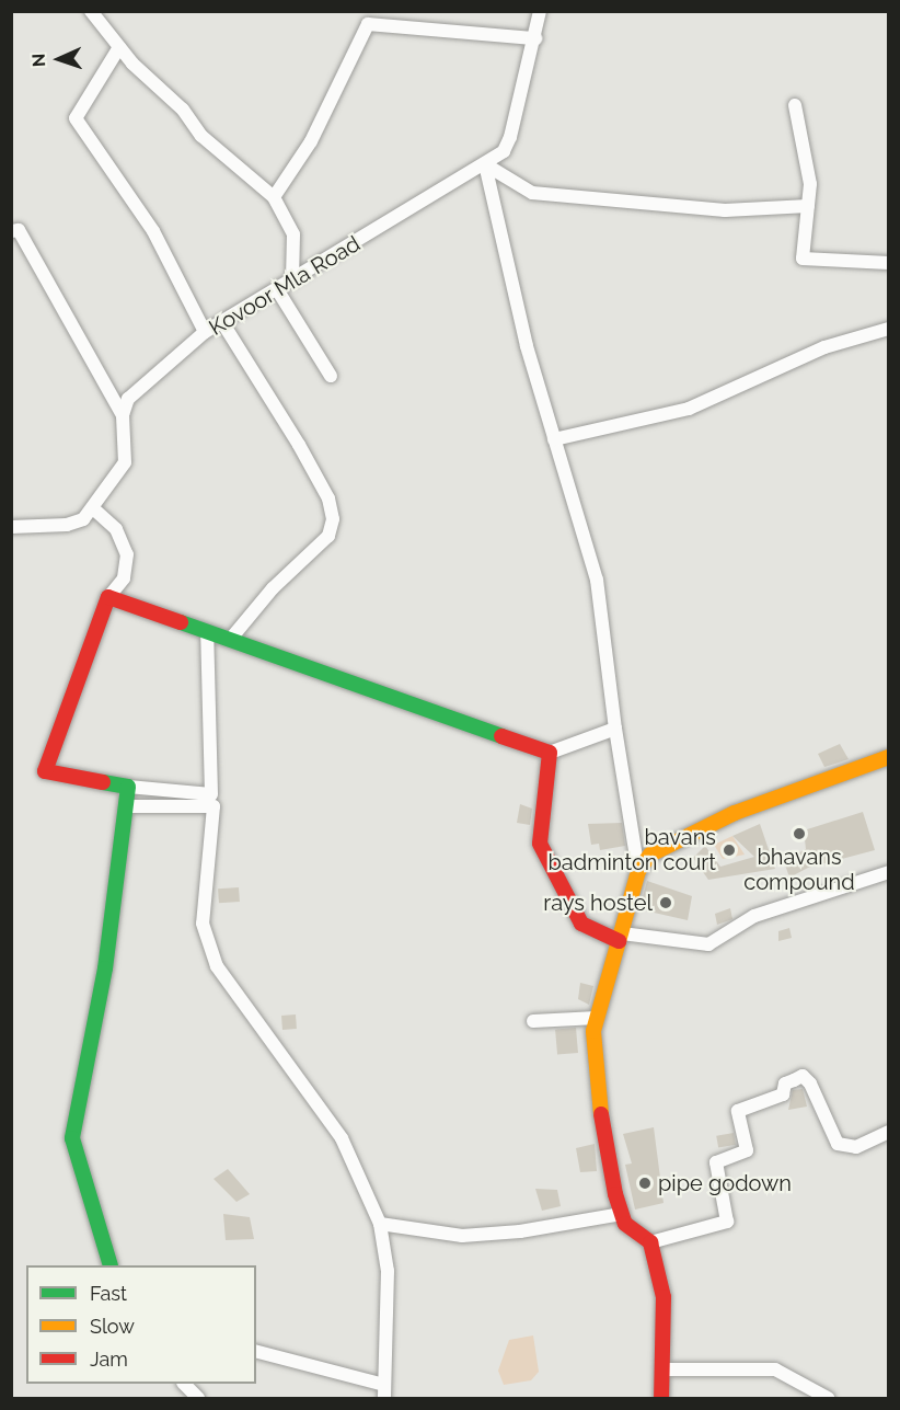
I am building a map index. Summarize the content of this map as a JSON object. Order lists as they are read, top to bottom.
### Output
{
  "streets": {
    "street": ["Kovoor Mla Road"]
  },
  "places": [
    "bhavans compound",
    "bavans badminton court",
    "rays hostel",
    "pipe godown"
  ],
  "legend": ["Fast", "Slow", "Jam"],
  "north": "left"
}
